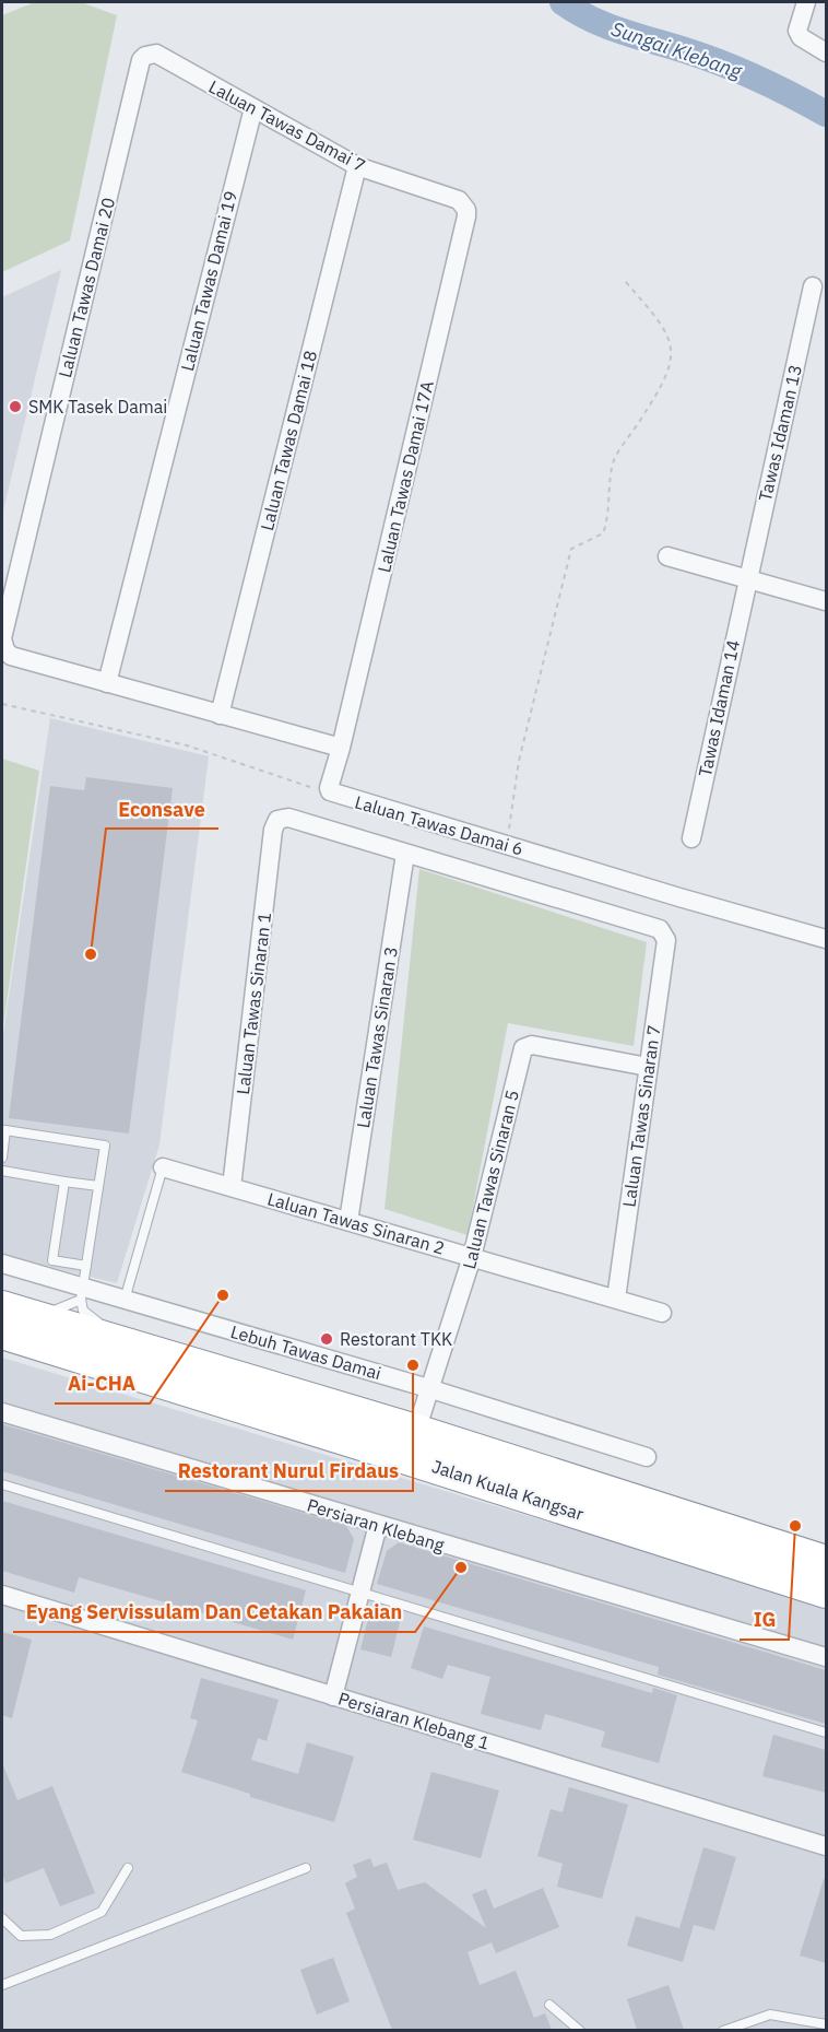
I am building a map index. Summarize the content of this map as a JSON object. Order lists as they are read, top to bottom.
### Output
{
  "streets": {
    "highway": ["Jalan Kuala Kangsar"],
    "street": [
      "Laluan Tawas Damai 7",
      "Laluan Tawas Damai 19",
      "Laluan Tawas Damai 20",
      "Tawas Idaman 13",
      "Laluan Tawas Damai 18",
      "Laluan Tawas Damai 17A",
      "Tawas Idaman 14",
      "Laluan Tawas Damai 6",
      "Laluan Tawas Sinaran 1",
      "Laluan Tawas Sinaran 3",
      "Laluan Tawas Sinaran 7",
      "Laluan Tawas Sinaran 5",
      "Laluan Tawas Sinaran 2",
      "Lebuh Tawas Damai",
      "Persiaran Klebang",
      "Persiaran Klebang 1"
    ]
  },
  "crossings": [
    ["Laluan Tawas Damai 7", "Laluan Tawas Damai 19"],
    ["Laluan Tawas Damai 7", "Laluan Tawas Damai 20"],
    ["Laluan Tawas Damai 7", "Laluan Tawas Damai 18"],
    ["Laluan Tawas Damai 7", "Laluan Tawas Damai 17A"],
    ["Laluan Tawas Damai 19", "Laluan Tawas Damai 20"],
    ["Tawas Idaman 13", "Tawas Idaman 14"],
    ["Laluan Tawas Damai 17A", "Laluan Tawas Damai 6"],
    ["Laluan Tawas Sinaran 1", "Laluan Tawas Sinaran 3"],
    ["Laluan Tawas Sinaran 1", "Laluan Tawas Sinaran 7"],
    ["Laluan Tawas Sinaran 1", "Laluan Tawas Sinaran 2"],
    ["Laluan Tawas Sinaran 3", "Laluan Tawas Sinaran 7"],
    ["Laluan Tawas Sinaran 3", "Laluan Tawas Sinaran 2"],
    ["Laluan Tawas Sinaran 7", "Laluan Tawas Sinaran 5"],
    ["Laluan Tawas Sinaran 7", "Laluan Tawas Sinaran 2"],
    ["Laluan Tawas Sinaran 5", "Laluan Tawas Sinaran 2"],
    ["Laluan Tawas Sinaran 5", "Lebuh Tawas Damai"],
    ["Laluan Tawas Sinaran 5", "Jalan Kuala Kangsar"]
  ],
  "water": ["Sungai Klebang"],
  "places": [
    "SMK Tasek Damai",
    "Econsave",
    "Ai-CHA",
    "Restorant TKK",
    "Restorant Nurul Firdaus",
    "IG",
    "Eyang Servissulam Dan Cetakan Pakaian"
  ]
}
